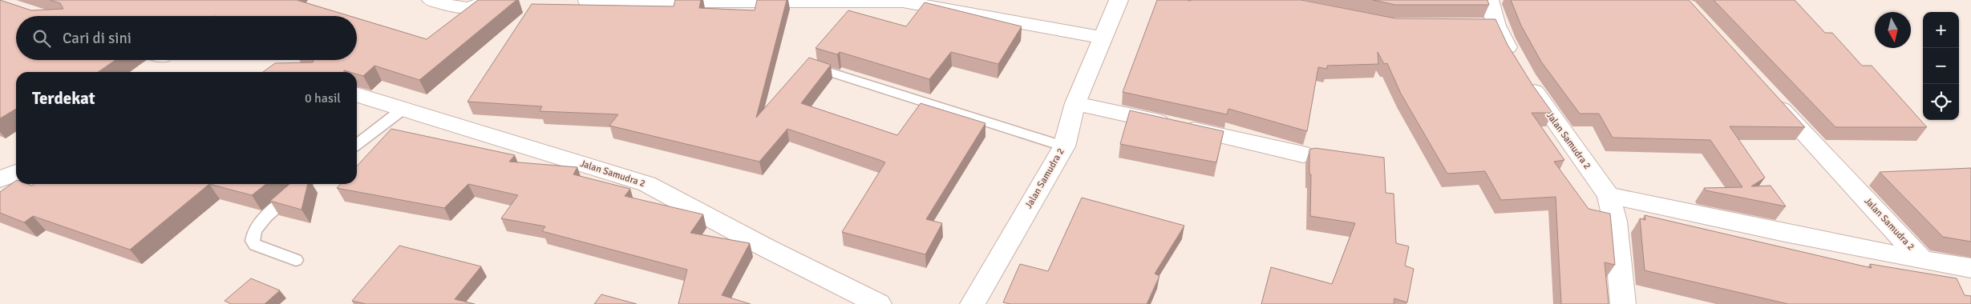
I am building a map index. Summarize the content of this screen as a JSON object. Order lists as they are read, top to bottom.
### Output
{
  "streets": {
    "street": ["Jalan Samudra 2"]
  },
  "north": "bottom",
  "page": {
    "map_buttons": ["+", "−"],
    "search": "Cari di sini",
    "heading": ["Terdekat", "0 hasil"]
  }
}
